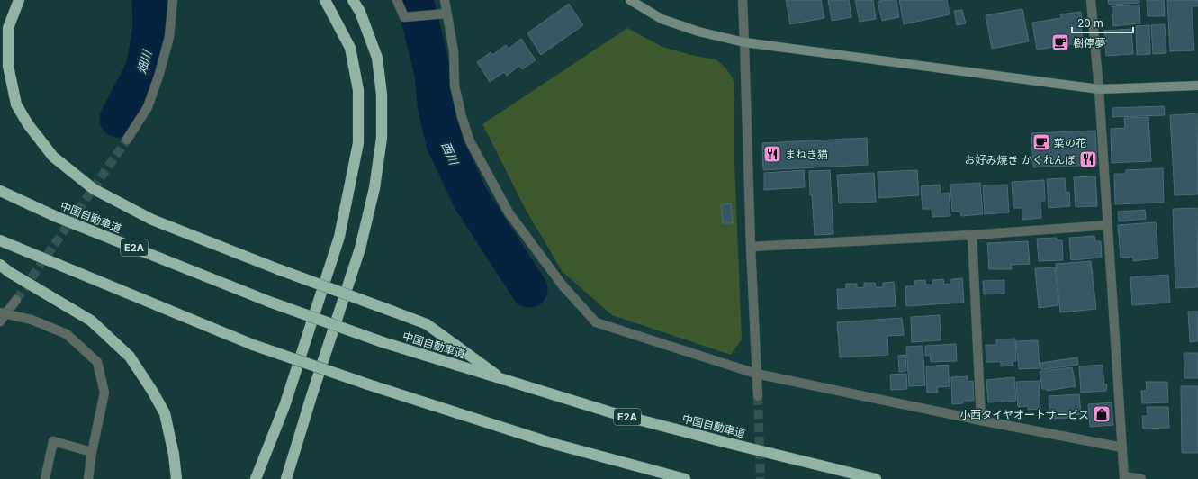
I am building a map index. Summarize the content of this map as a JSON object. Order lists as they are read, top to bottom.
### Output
{
  "streets": {
    "highway": ["中国自動車道", "E2A"]
  },
  "water": ["畑川", "西川"],
  "places": {
    "cafe": ["樹停夢", "菜の花"],
    "restaurant": ["まねき猫", "お好み焼き かくれんぼ"],
    "shop": ["小西タイヤオートサービス"]
  },
  "scale_bar": "20 m"
}
